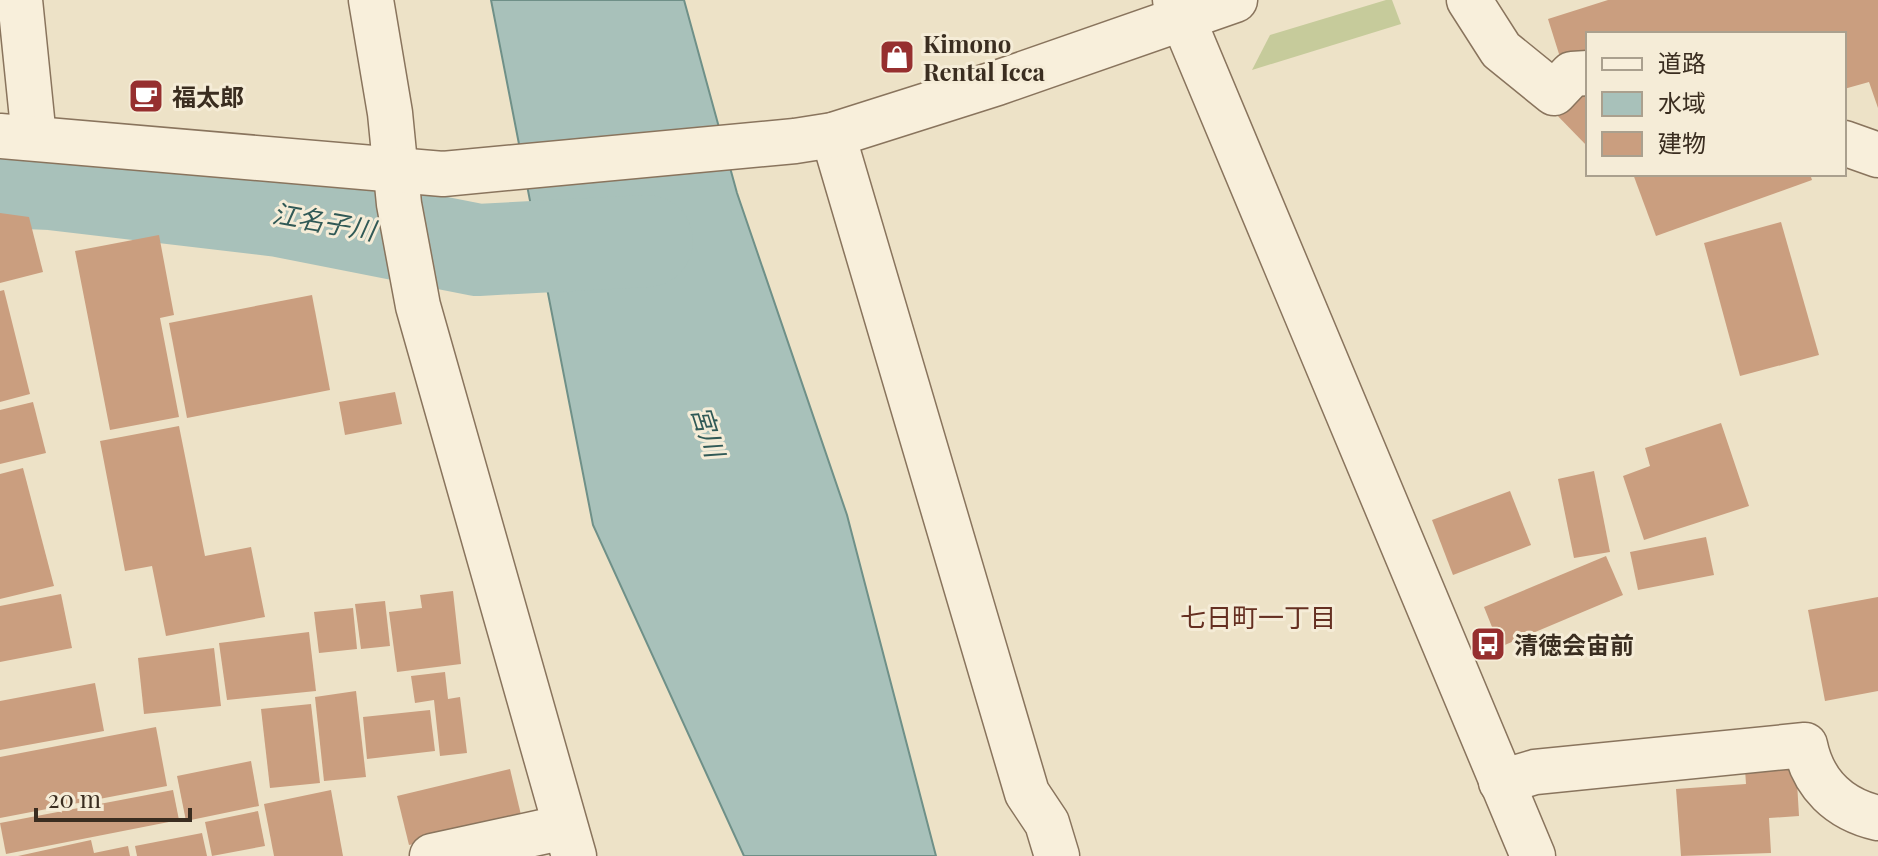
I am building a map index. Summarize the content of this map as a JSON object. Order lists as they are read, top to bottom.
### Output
{
  "districts": ["七日町一丁目"],
  "water": ["江名子川", "宮川"],
  "places": {
    "shop": ["Kimono Rental Icca"],
    "cafe": ["福太郎"],
    "bus stop": ["清徳会宙前"]
  },
  "legend": ["道路", "水域", "建物"],
  "scale_bar": "20 m"
}
